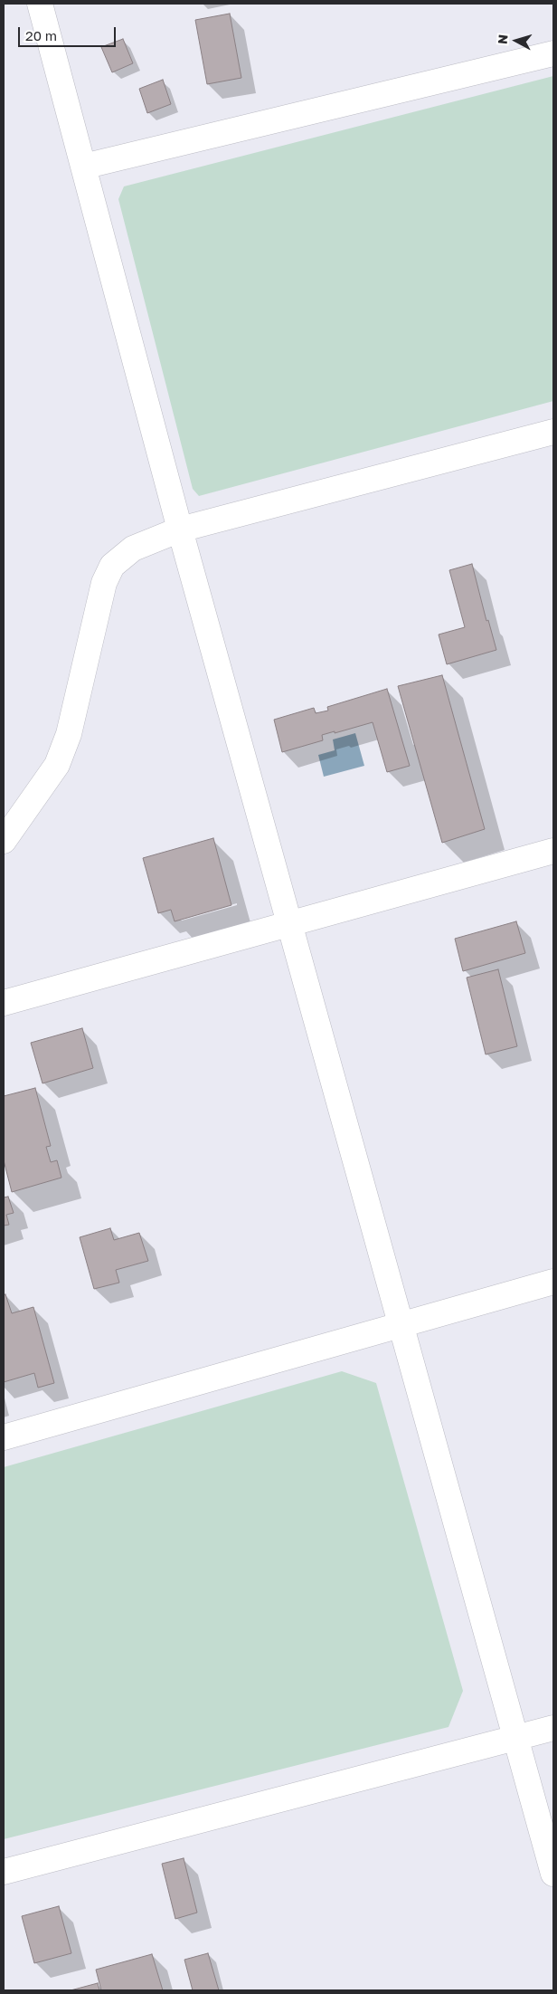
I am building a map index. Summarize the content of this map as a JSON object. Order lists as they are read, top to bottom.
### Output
{
  "scale_bar": "20 m",
  "north": "left"
}
